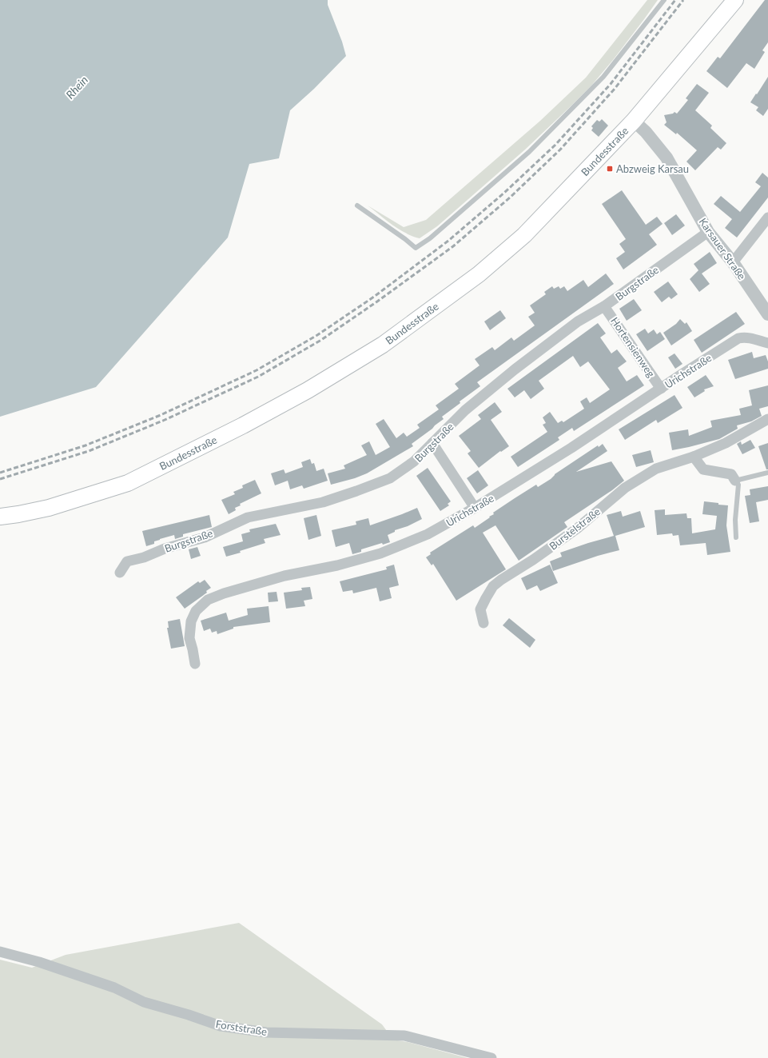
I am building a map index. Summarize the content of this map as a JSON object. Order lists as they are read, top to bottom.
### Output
{
  "streets": {
    "main road": ["Bundesstraße"],
    "street": [
      "Karsauer Straße",
      "Burgstraße",
      "Hortensienweg",
      "Urichstraße",
      "Burstelstraße",
      "Forststraße"
    ]
  },
  "crossings": [
    ["Bundesstraße", "Karsauer Straße"],
    ["Karsauer Straße", "Burgstraße"],
    ["Burgstraße", "Hortensienweg"],
    ["Hortensienweg", "Urichstraße"]
  ],
  "water": ["Rhein"],
  "places": {
    "transit": ["Abzweig Karsau"]
  }
}
